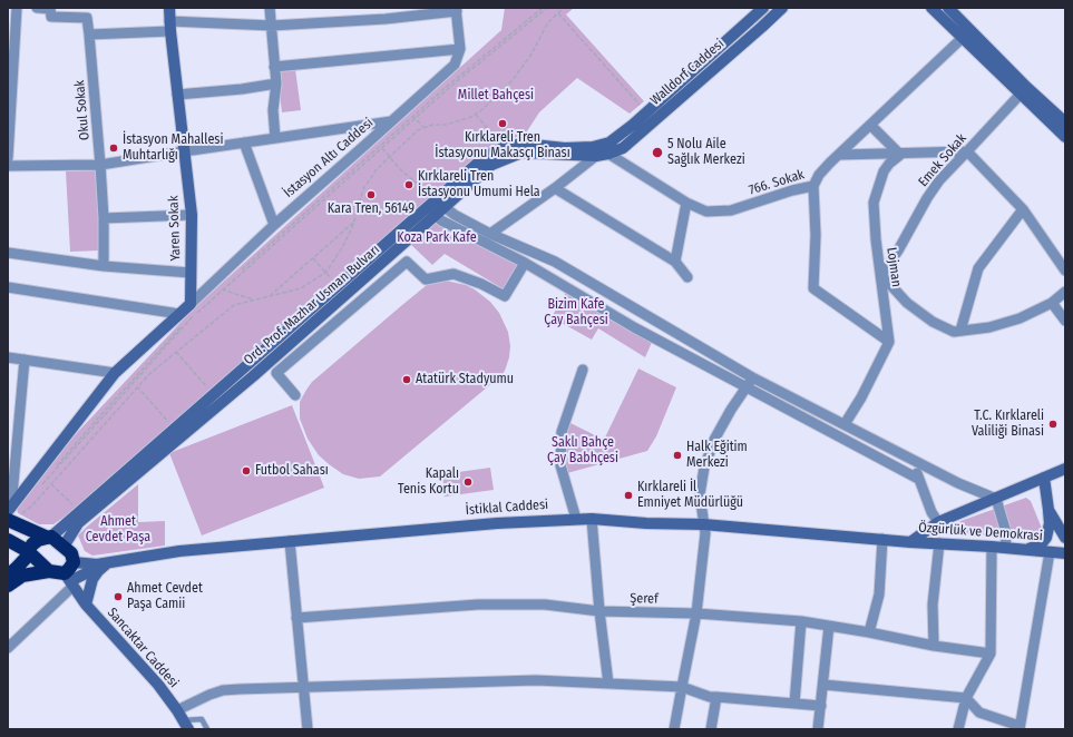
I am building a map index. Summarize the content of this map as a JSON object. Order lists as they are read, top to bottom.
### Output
{
  "streets": {
    "street": [
      "Walldorf Caddesi",
      "Okul Sokak",
      "İstasyon Altı Caddesi",
      "Emek Sokak",
      "766. Sokak",
      "Yaren Sokak",
      "Lojman",
      "Ord. Prof. Mazhar Usman Bulvarı",
      "İstiklal Caddesi",
      "Özgürlük ve Demokrasi",
      "Şeref",
      "Sancaktar Caddesi"
    ]
  },
  "crossings": [
    ["Walldorf Caddesi", "766. Sokak"],
    ["Walldorf Caddesi", "Ord. Prof. Mazhar Usman Bulvarı"],
    ["İstasyon Altı Caddesi", "Yaren Sokak"],
    ["Emek Sokak", "Lojman"],
    ["766. Sokak", "Ord. Prof. Mazhar Usman Bulvarı"],
    ["İstiklal Caddesi", "Özgürlük ve Demokrasi"]
  ],
  "parks": [
    "Millet Bahçesi",
    "Koza Park Kafe",
    "Bizim Kafe Çay Bahçesi",
    "Saklı Bahçe Çay Babhçesi",
    "Ahmet Cevdet Paşa"
  ],
  "places": [
    "Kırklareli Tren İstasyonu Makasçı Binası",
    "İstasyon Mahallesi Muhtarlığı",
    "5 Nolu Aile Sağlık Merkezi",
    "Kırklareli Tren İstasyonu Umumi Hela",
    "Kara Tren, 56149",
    "Atatürk Stadyumu",
    "T.C. Kırklareli Valiliği Binasi",
    "Halk Eğitim Merkezi",
    "Futbol Sahası",
    "Kapalı Tenis Kortu",
    "Kırklareli İl Emniyet Müdürlüğü",
    "Ahmet Cevdet Paşa Camii"
  ]
}
